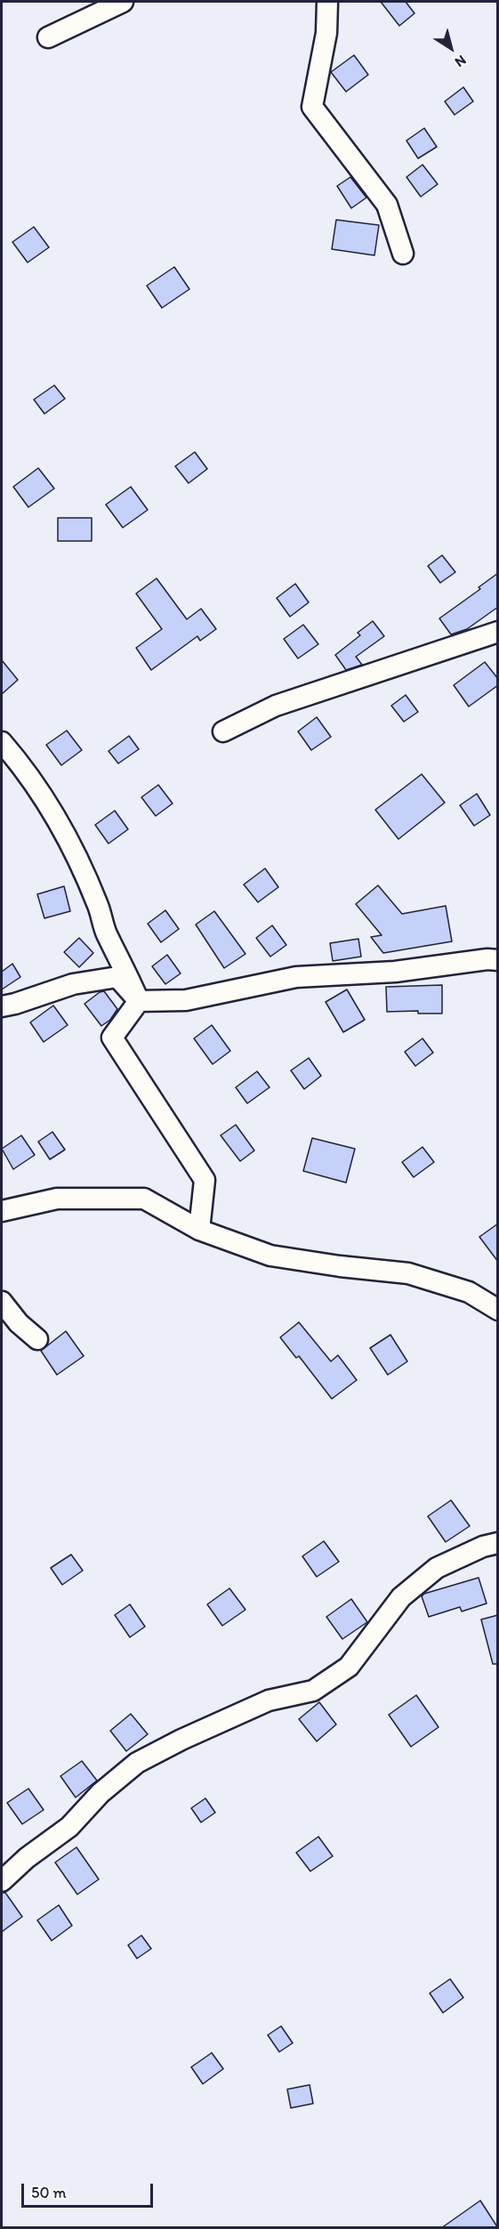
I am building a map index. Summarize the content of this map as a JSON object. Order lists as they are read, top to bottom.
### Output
{
  "scale_bar": "50 m",
  "north": "bottom right"
}
